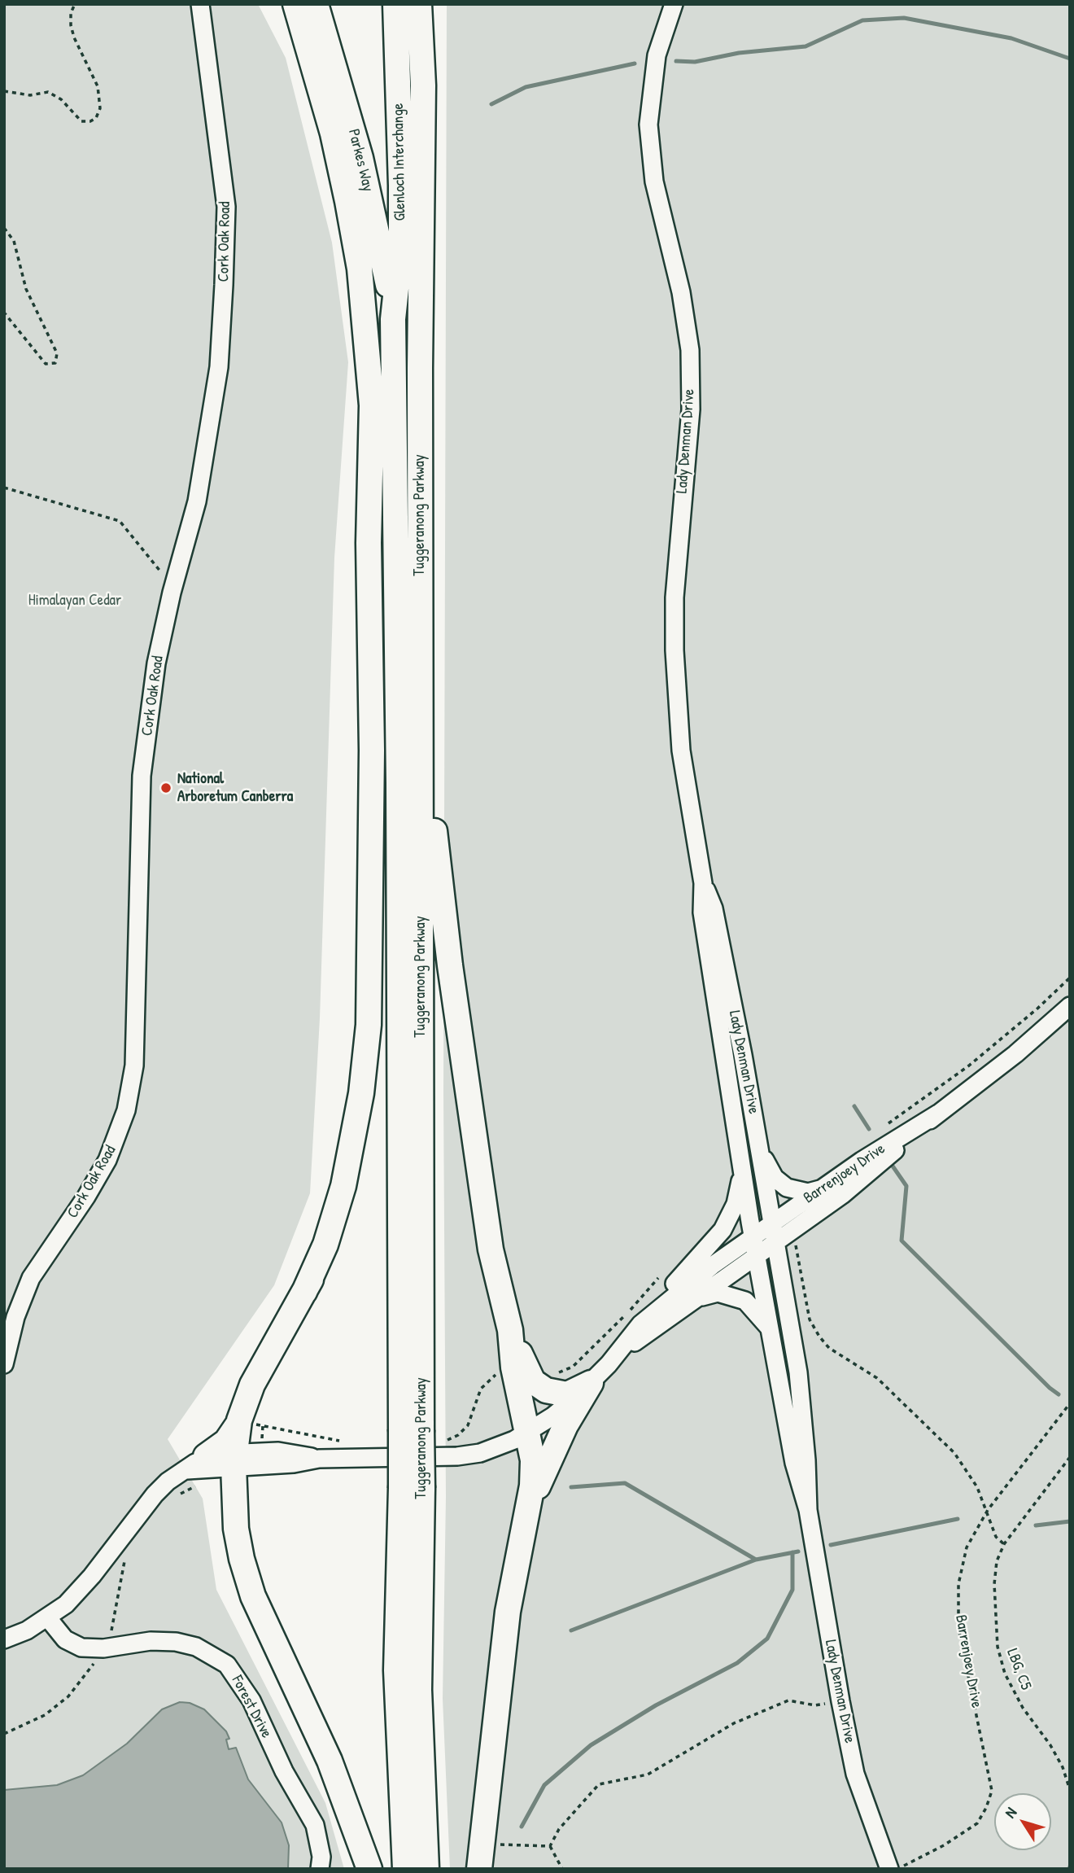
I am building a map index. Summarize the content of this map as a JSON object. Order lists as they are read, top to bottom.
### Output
{
  "streets": {
    "highway": ["Parkes Way", "Glenloch Interchange", "Tuggeranong Parkway"],
    "street": [
      "Cork Oak Road",
      "Lady Denman Drive",
      "Barrenjoey Drive",
      "Forest Drive"
    ],
    "path": ["LBG, C5"]
  },
  "crossings": [
    ["Parkes Way", "Glenloch Interchange"],
    ["Parkes Way", "Tuggeranong Parkway"],
    ["Glenloch Interchange", "Tuggeranong Parkway"],
    ["Lady Denman Drive", "Barrenjoey Drive"]
  ],
  "parks": ["Himalayan Cedar"],
  "places": ["National Arboretum Canberra"],
  "north": "top left"
}
